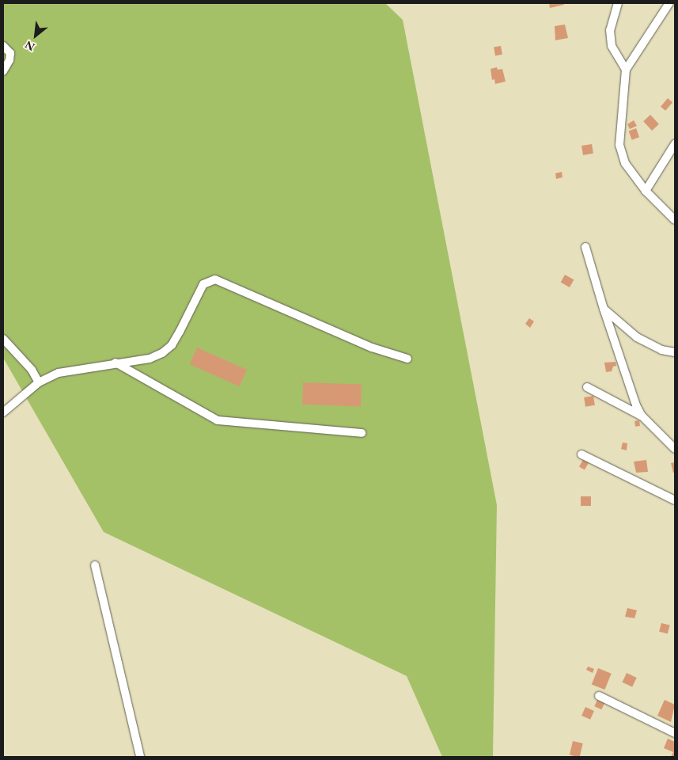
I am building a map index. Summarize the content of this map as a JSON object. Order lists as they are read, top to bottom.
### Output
{
  "north": "bottom left"
}
